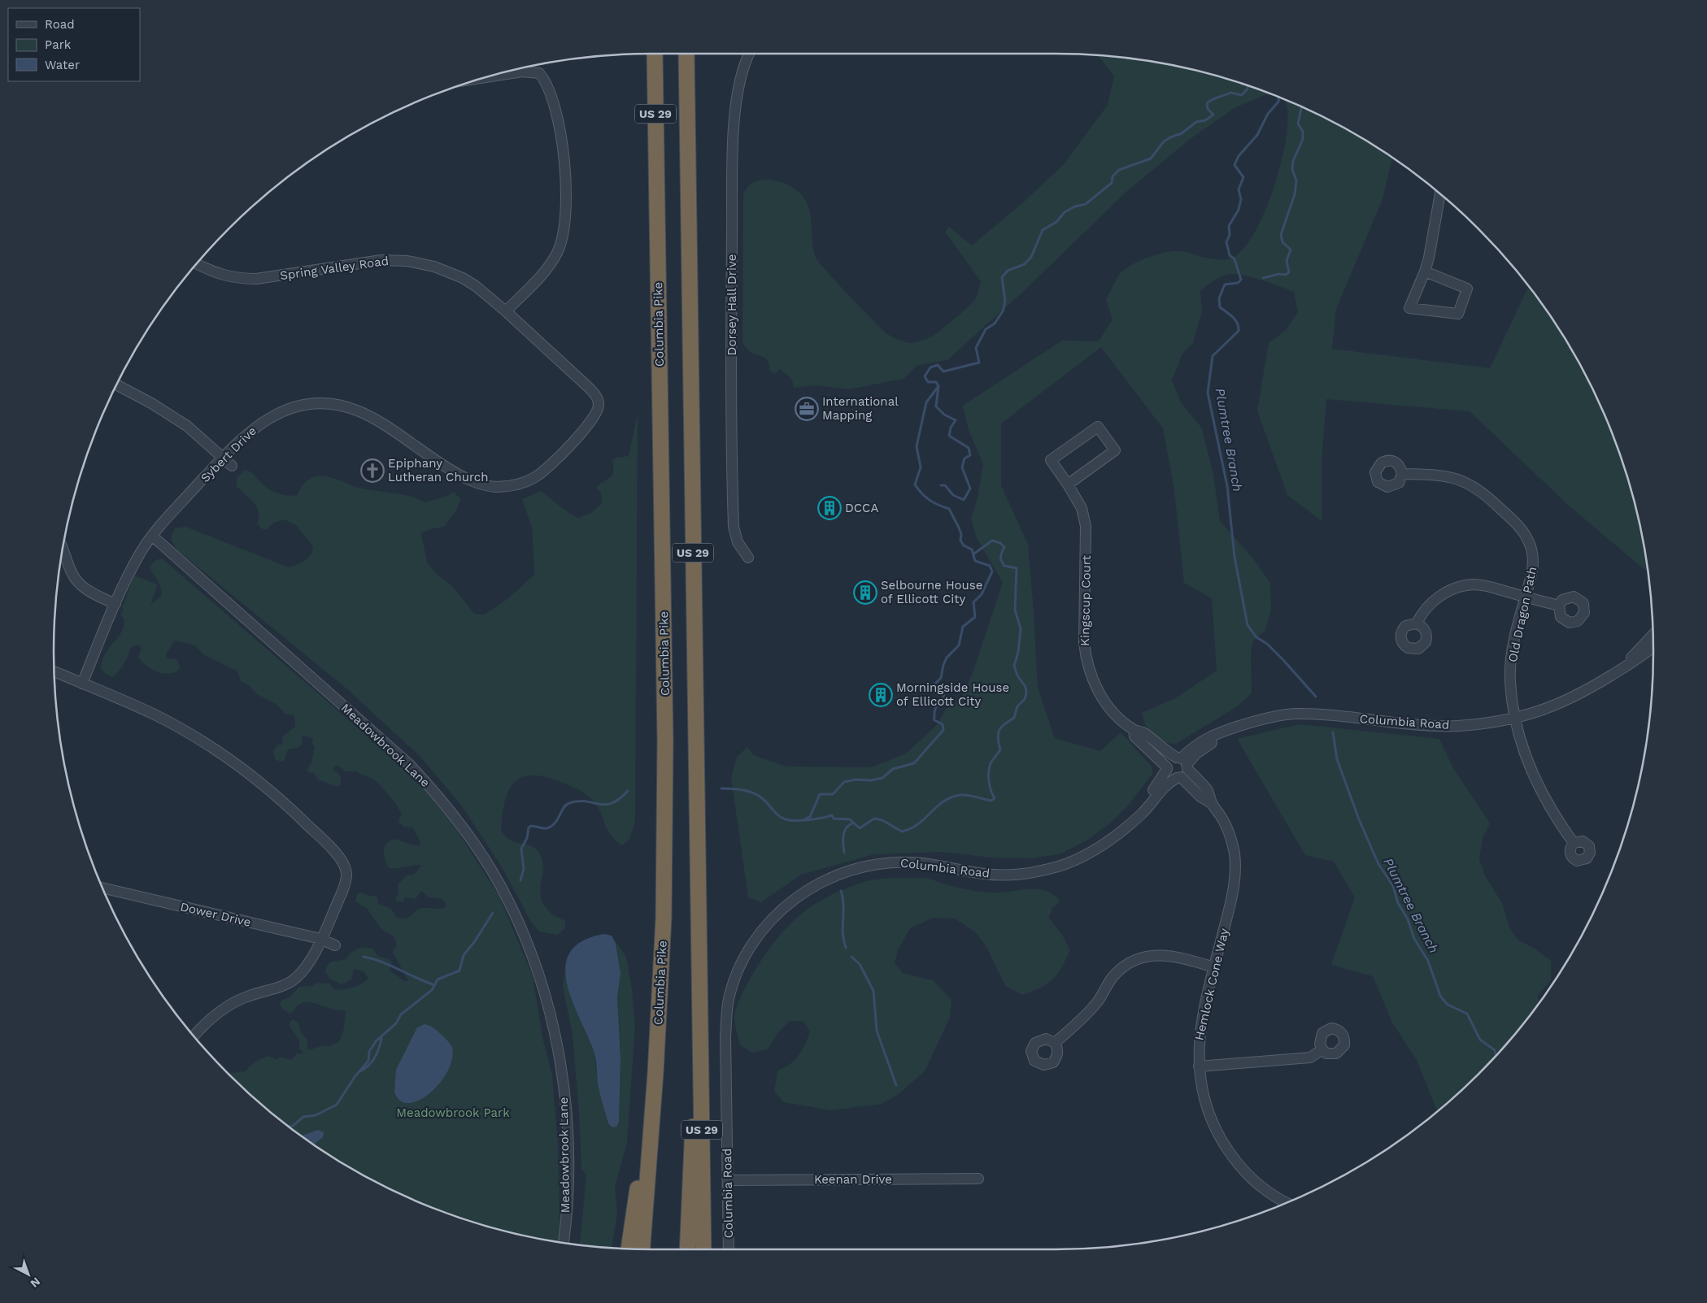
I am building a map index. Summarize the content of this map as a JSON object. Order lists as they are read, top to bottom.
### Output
{
  "streets": {
    "highway": ["US 29", "Columbia Pike"],
    "street": [
      "Spring Valley Road",
      "Dorsey Hall Drive",
      "Sybert Drive",
      "Kingscup Court",
      "Old Dragon Path",
      "Columbia Road",
      "Meadowbrook Lane",
      "Dower Drive",
      "Hemlock Cone Way",
      "Keenan Drive"
    ]
  },
  "crossings": [
    ["Spring Valley Road", "Sybert Drive"],
    ["Sybert Drive", "Meadowbrook Lane"],
    ["Kingscup Court", "Columbia Road"],
    ["Kingscup Court", "Hemlock Cone Way"],
    ["Old Dragon Path", "Columbia Road"],
    ["Columbia Road", "Hemlock Cone Way"],
    ["Columbia Road", "Keenan Drive"]
  ],
  "water": ["Plumtree Branch"],
  "parks": ["Meadowbrook Park"],
  "places": {
    "office": ["International Mapping"],
    "church": ["Epiphany Lutheran Church"],
    "building": ["DCCA", "Selbourne House of Ellicott City", "Morningside House of Ellicott City"]
  },
  "legend": ["Road", "Park", "Water"],
  "north": "bottom right"
}
